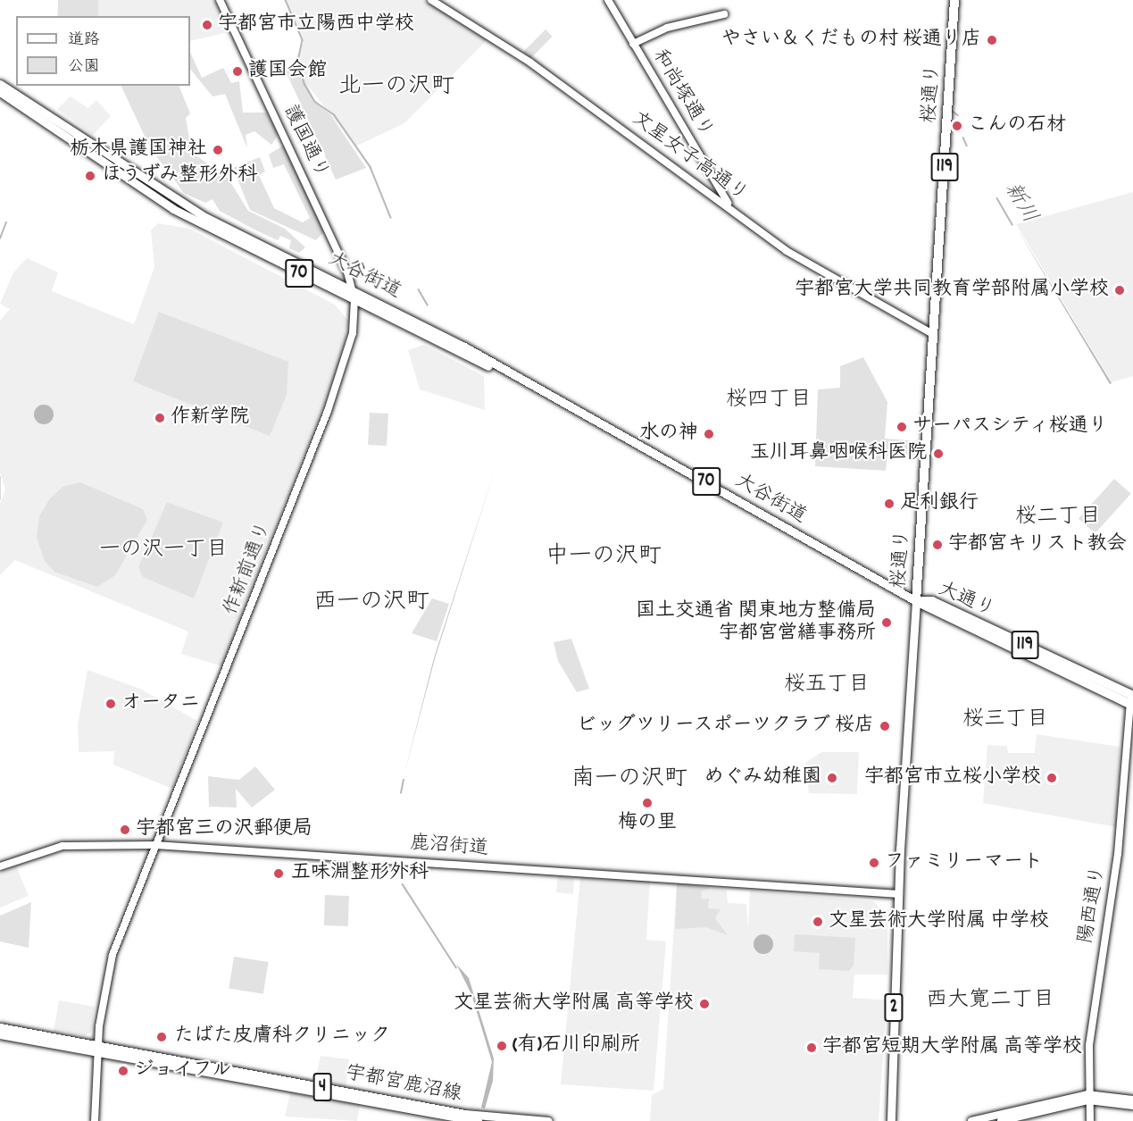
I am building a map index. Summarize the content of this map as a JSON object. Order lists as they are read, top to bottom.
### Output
{
  "streets": {
    "highway": ["桜通り", "119", "大通り"],
    "main road": [
      "70",
      "大谷街道",
      "2",
      "宇都宮鹿沼線",
      "4"
    ],
    "street": [
      "和尚塚通り",
      "護国通り",
      "文星女子高通り",
      "作新前通り",
      "鹿沼街道",
      "陽西通り"
    ]
  },
  "crossings": [
    ["和尚塚通り", "文星女子高通り"],
    ["桜通り", "文星女子高通り"],
    ["桜通り", "大谷街道"],
    ["桜通り", "大通り"],
    ["桜通り", "鹿沼街道"],
    ["護国通り", "大谷街道"],
    ["護国通り", "作新前通り"],
    ["大谷街道", "作新前通り"],
    ["大谷街道", "大通り"],
    ["作新前通り", "鹿沼街道"],
    ["作新前通り", "宇都宮鹿沼線"],
    ["大通り", "陽西通り"]
  ],
  "districts": [
    "北一の沢町",
    "桜四丁目",
    "桜二丁目",
    "一の沢一丁目",
    "中一の沢町",
    "西一の沢町",
    "桜五丁目",
    "桜三丁目",
    "南一の沢町",
    "西大寛二丁目"
  ],
  "water": ["新川"],
  "places": [
    "宇都宮市立陽西中学校",
    "やさい＆くだもの村 桜通り店",
    "護国会館",
    "こんの石材",
    "栃木県護国神社",
    "ほうずみ整形外科",
    "宇都宮大学共同教育学部附属小学校",
    "作新学院",
    "サーパスシティ桜通り",
    "水の神",
    "玉川耳鼻咽喉科医院",
    "足利銀行",
    "宇都宮キリスト教会",
    "国土交通省 関東地方整備局 宇都宮営繕事務所",
    "オータニ",
    "ビッグツリースポーツクラブ 桜店",
    "めぐみ幼稚園",
    "宇都宮市立桜小学校",
    "梅の里",
    "宇都宮三の沢郵便局",
    "ファミリーマート",
    "五味淵整形外科",
    "文星芸術大学附属 中学校",
    "文星芸術大学附属 高等学校",
    "たばた皮膚科クリニック",
    "(有)石川印刷所",
    "宇都宮短期大学附属 高等学校",
    "ジョイフル"
  ],
  "legend": ["道路", "公園"]
}
